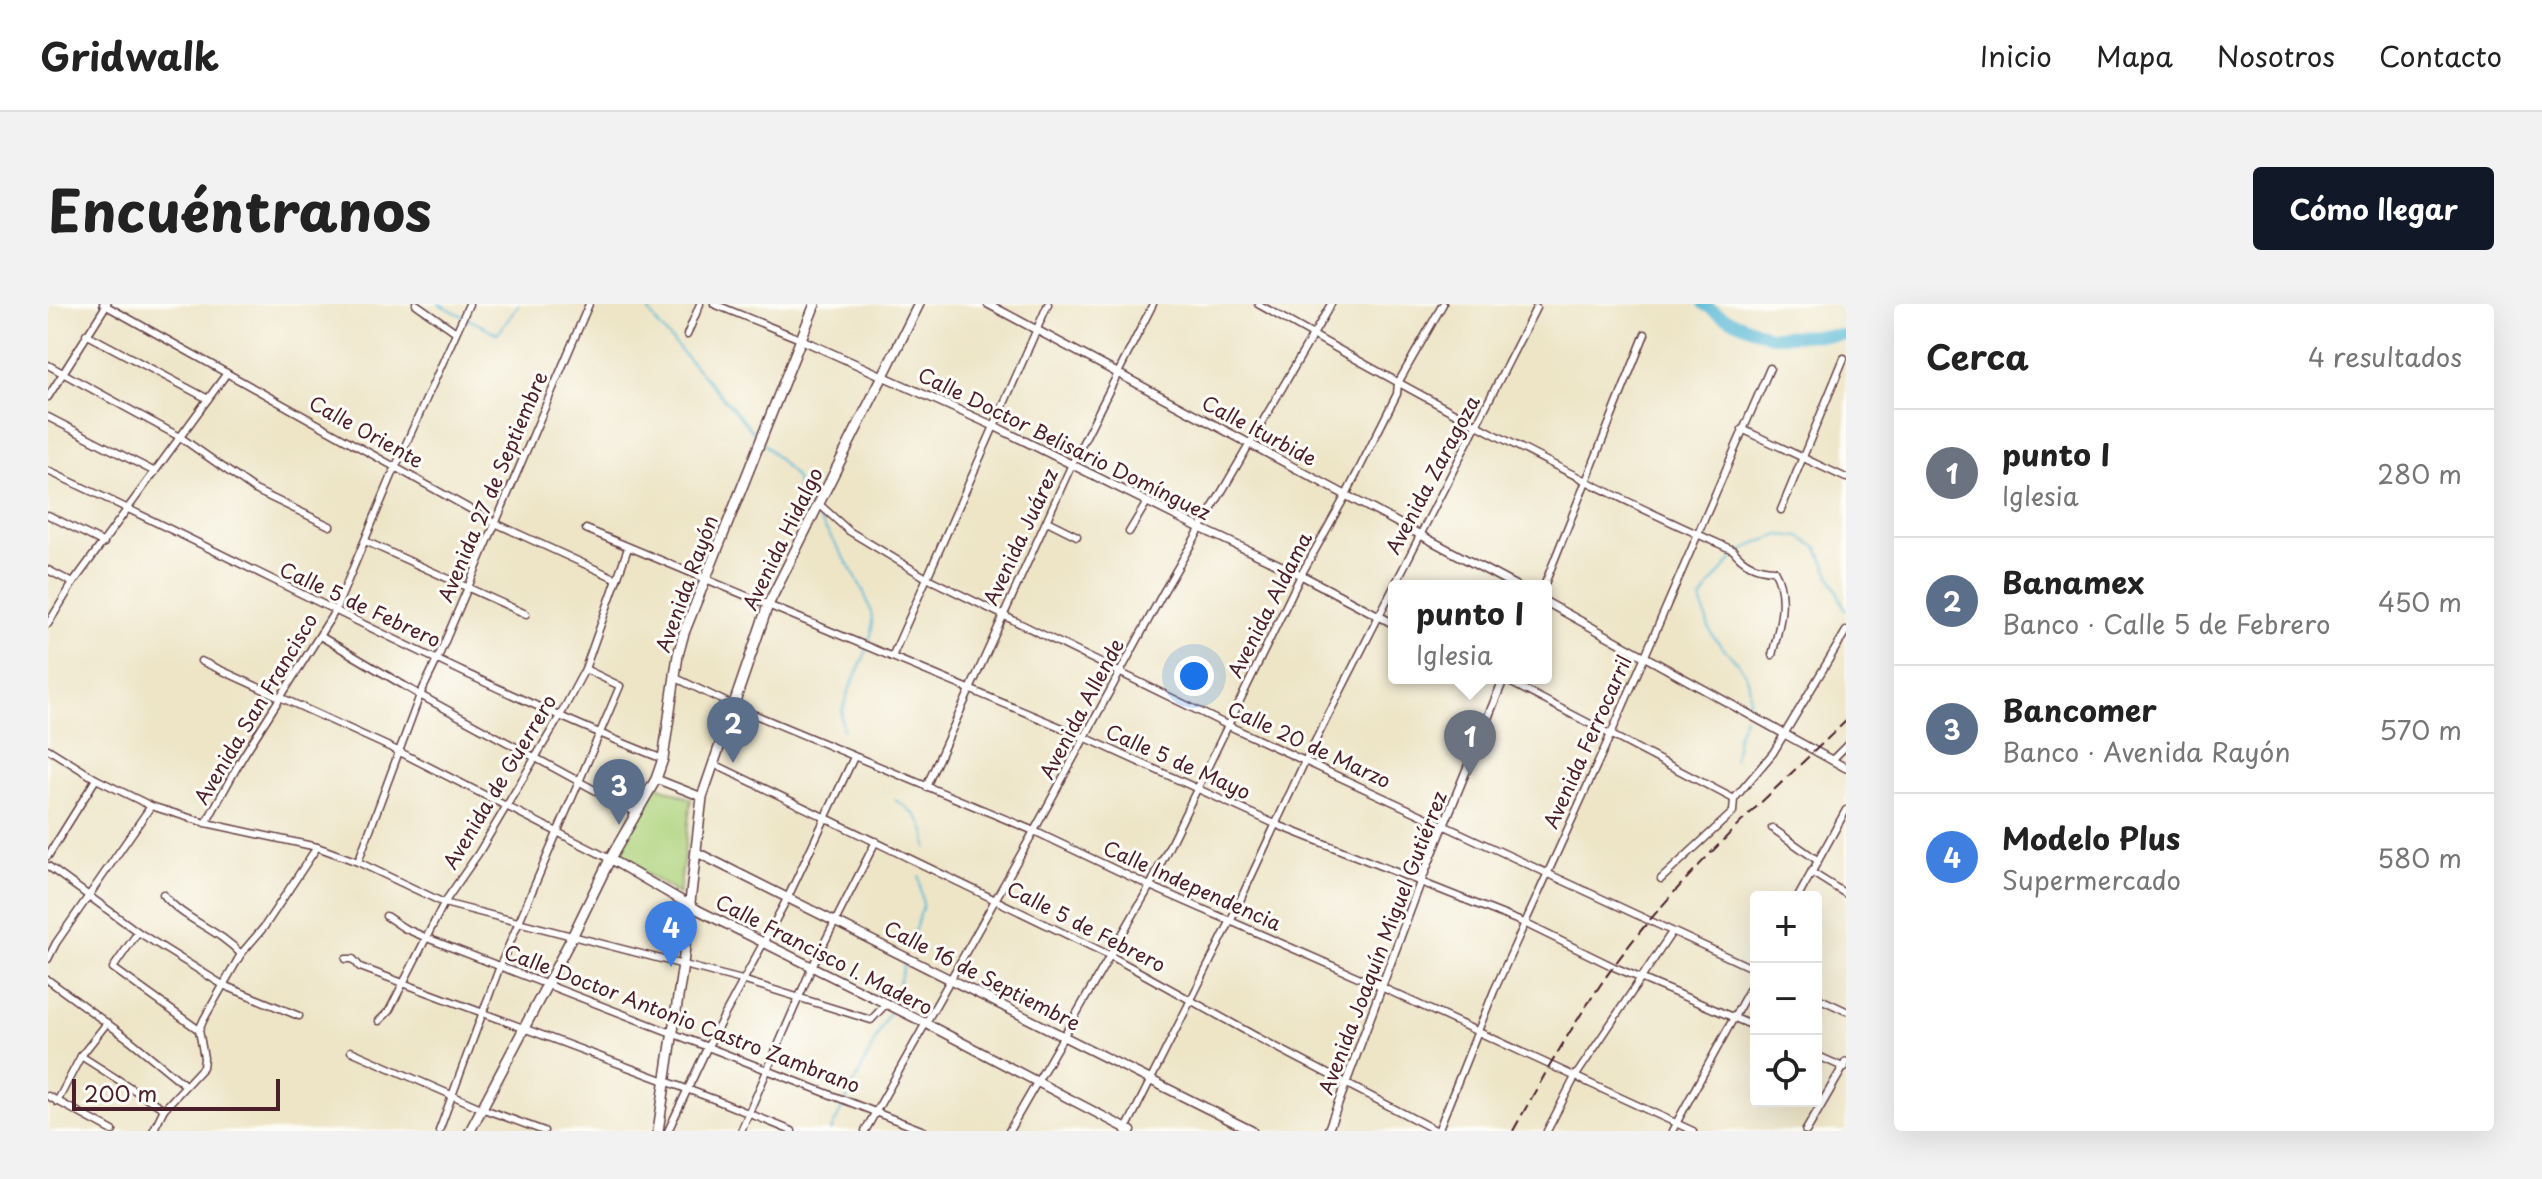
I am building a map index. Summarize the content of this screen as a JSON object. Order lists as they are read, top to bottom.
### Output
{
  "streets": {
    "main road": [
      "Avenida Hidalgo",
      "Avenida Rayón",
      "Calle Francisco I. Madero",
      "Calle 16 de Septiembre"
    ],
    "street": [
      "Calle Iturbide",
      "Calle Oriente",
      "Calle Doctor Belisario Domínguez",
      "Avenida Zaragoza",
      "Avenida 27 de Septiembre",
      "Avenida Juárez",
      "Calle 5 de Febrero",
      "Avenida Aldama",
      "Avenida San Francisco",
      "Avenida Allende",
      "Avenida Ferrocarril",
      "Calle 20 de Marzo",
      "Calle 5 de Mayo",
      "Avenida de Guerrero",
      "Calle Independencia",
      "Avenida Joaquín Miguel Gutiérrez",
      "Calle Doctor Antonio Castro Zambrano"
    ]
  },
  "crossings": [
    ["Calle Iturbide", "Avenida Zaragoza"],
    ["Calle Iturbide", "Avenida Juárez"],
    ["Calle Iturbide", "Avenida Aldama"],
    ["Calle Iturbide", "Avenida Allende"],
    ["Calle Oriente", "Avenida 27 de Septiembre"],
    ["Calle Oriente", "Avenida San Francisco"],
    ["Calle Oriente", "Avenida de Guerrero"],
    ["Calle Doctor Belisario Domínguez", "Avenida Zaragoza"],
    ["Calle Doctor Belisario Domínguez", "Avenida Juárez"],
    ["Calle Doctor Belisario Domínguez", "Avenida Hidalgo"],
    ["Calle Doctor Belisario Domínguez", "Avenida Rayón"],
    ["Calle Doctor Belisario Domínguez", "Avenida Aldama"],
    ["Calle Doctor Belisario Domínguez", "Avenida Allende"],
    ["Avenida Zaragoza", "Calle 5 de Febrero"],
    ["Avenida Zaragoza", "Calle 20 de Marzo"],
    ["Avenida Zaragoza", "Calle 5 de Mayo"],
    ["Avenida Zaragoza", "Calle Independencia"],
    ["Avenida Zaragoza", "Calle Francisco I. Madero"],
    ["Avenida Zaragoza", "Calle 16 de Septiembre"],
    ["Avenida 27 de Septiembre", "Calle 5 de Febrero"],
    ["Avenida 27 de Septiembre", "Calle Francisco I. Madero"],
    ["Avenida Juárez", "Calle 20 de Marzo"],
    ["Avenida Juárez", "Calle 5 de Mayo"],
    ["Avenida Juárez", "Calle Independencia"],
    ["Avenida Hidalgo", "Calle 5 de Febrero"],
    ["Avenida Hidalgo", "Calle 20 de Marzo"],
    ["Avenida Hidalgo", "Calle 5 de Mayo"],
    ["Avenida Hidalgo", "Calle Independencia"],
    ["Avenida Hidalgo", "Calle Francisco I. Madero"],
    ["Avenida Hidalgo", "Calle 16 de Septiembre"],
    ["Avenida Hidalgo", "Calle Doctor Antonio Castro Zambrano"],
    ["Avenida Rayón", "Calle 5 de Febrero"],
    ["Avenida Rayón", "Calle 5 de Mayo"],
    ["Avenida Rayón", "Calle Independencia"],
    ["Avenida Rayón", "Calle Francisco I. Madero"],
    ["Avenida Rayón", "Calle Doctor Antonio Castro Zambrano"],
    ["Calle 5 de Febrero", "Avenida Aldama"],
    ["Calle 5 de Febrero", "Avenida San Francisco"],
    ["Calle 5 de Febrero", "Avenida Allende"],
    ["Calle 5 de Febrero", "Avenida Ferrocarril"],
    ["Calle 5 de Febrero", "Avenida de Guerrero"],
    ["Calle 5 de Febrero", "Avenida Joaquín Miguel Gutiérrez"],
    ["Avenida Aldama", "Calle 20 de Marzo"],
    ["Avenida Aldama", "Calle 5 de Mayo"],
    ["Avenida Aldama", "Calle Independencia"],
    ["Avenida Aldama", "Calle Francisco I. Madero"],
    ["Avenida Aldama", "Calle 16 de Septiembre"],
    ["Avenida San Francisco", "Calle Francisco I. Madero"],
    ["Avenida Allende", "Calle 20 de Marzo"],
    ["Avenida Allende", "Calle 5 de Mayo"],
    ["Avenida Allende", "Calle Independencia"],
    ["Avenida Allende", "Calle Francisco I. Madero"],
    ["Avenida Allende", "Calle 16 de Septiembre"],
    ["Avenida Allende", "Calle Doctor Antonio Castro Zambrano"],
    ["Avenida Ferrocarril", "Calle 20 de Marzo"],
    ["Avenida Ferrocarril", "Calle 5 de Mayo"],
    ["Avenida Ferrocarril", "Calle Independencia"],
    ["Calle 20 de Marzo", "Avenida Joaquín Miguel Gutiérrez"],
    ["Calle 5 de Mayo", "Avenida de Guerrero"],
    ["Calle 5 de Mayo", "Avenida Joaquín Miguel Gutiérrez"],
    ["Avenida de Guerrero", "Calle Francisco I. Madero"],
    ["Avenida de Guerrero", "Calle Doctor Antonio Castro Zambrano"],
    ["Calle Independencia", "Avenida Joaquín Miguel Gutiérrez"]
  ],
  "scale_bar": "200 m",
  "page": {
    "header": "Gridwalk",
    "nav": [
      "Inicio",
      "Mapa",
      "Nosotros",
      "Contacto"
    ],
    "title": "Encuéntranos",
    "buttons": "Cómo llegar",
    "heading": ["Cerca", "4 resultados"],
    "list": [
      {
        "mark": "1",
        "name": "punto I",
        "note": "Iglesia",
        "value": "280 m"
      },
      {
        "mark": "2",
        "name": "Banamex",
        "note": "Banco · Calle 5 de Febrero",
        "value": "450 m"
      },
      {
        "mark": "3",
        "name": "Bancomer",
        "note": "Banco · Avenida Rayón",
        "value": "570 m"
      },
      {
        "mark": "4",
        "name": "Modelo Plus",
        "note": "Supermercado",
        "value": "580 m"
      }
    ],
    "popup": ["punto I", "Iglesia"],
    "pins": [
      "2",
      "1",
      "3",
      "4"
    ],
    "map_buttons": ["+", "−"],
    "scale": "200 m"
  }
}
